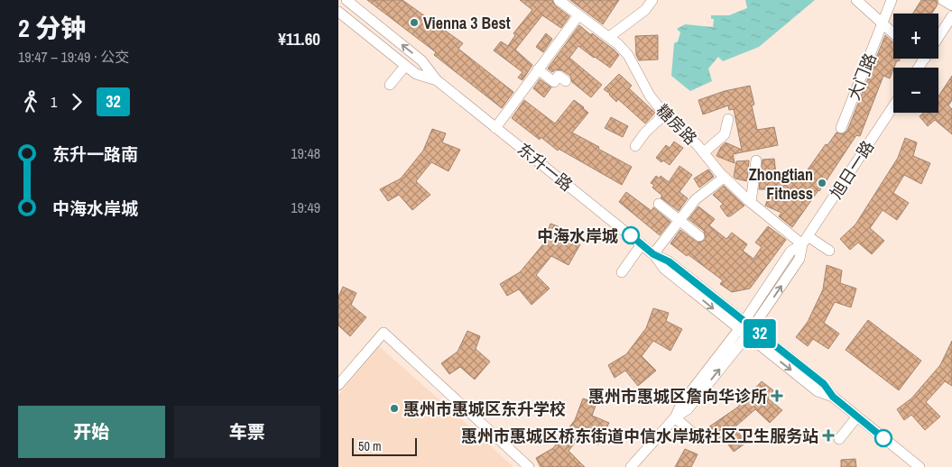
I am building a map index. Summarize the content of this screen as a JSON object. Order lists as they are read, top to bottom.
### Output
{
  "streets": {
    "street": [
      "大门路",
      "糖房路",
      "东升一路",
      "旭日一路"
    ]
  },
  "crossings": [
    ["糖房路", "旭日一路"],
    ["东升一路", "旭日一路"]
  ],
  "places": {
    "other": [
      "Vienna 3 Best",
      "Zhongtian Fitness",
      "中海水岸城",
      "惠州市惠城区东升学校"
    ],
    "health": ["惠州市惠城区詹向华诊所", "惠州市惠城区桥东街道中信水岸城社区卫生服务站"]
  },
  "lines": ["bus line 32"],
  "scale_bar": "50 m",
  "page": {
    "heading": ["2 分钟", "19:47 – 19:49 · 公交", "¥11.60"],
    "on_map": "32",
    "map_buttons": ["+", "−"],
    "legs": ["1", "32"],
    "list": [
      {
        "name": "东升一路南",
        "value": "19:48"
      },
      {
        "name": "中海水岸城",
        "value": "19:49"
      }
    ],
    "buttons": ["开始", "车票"],
    "scale": "50 m"
  }
}
